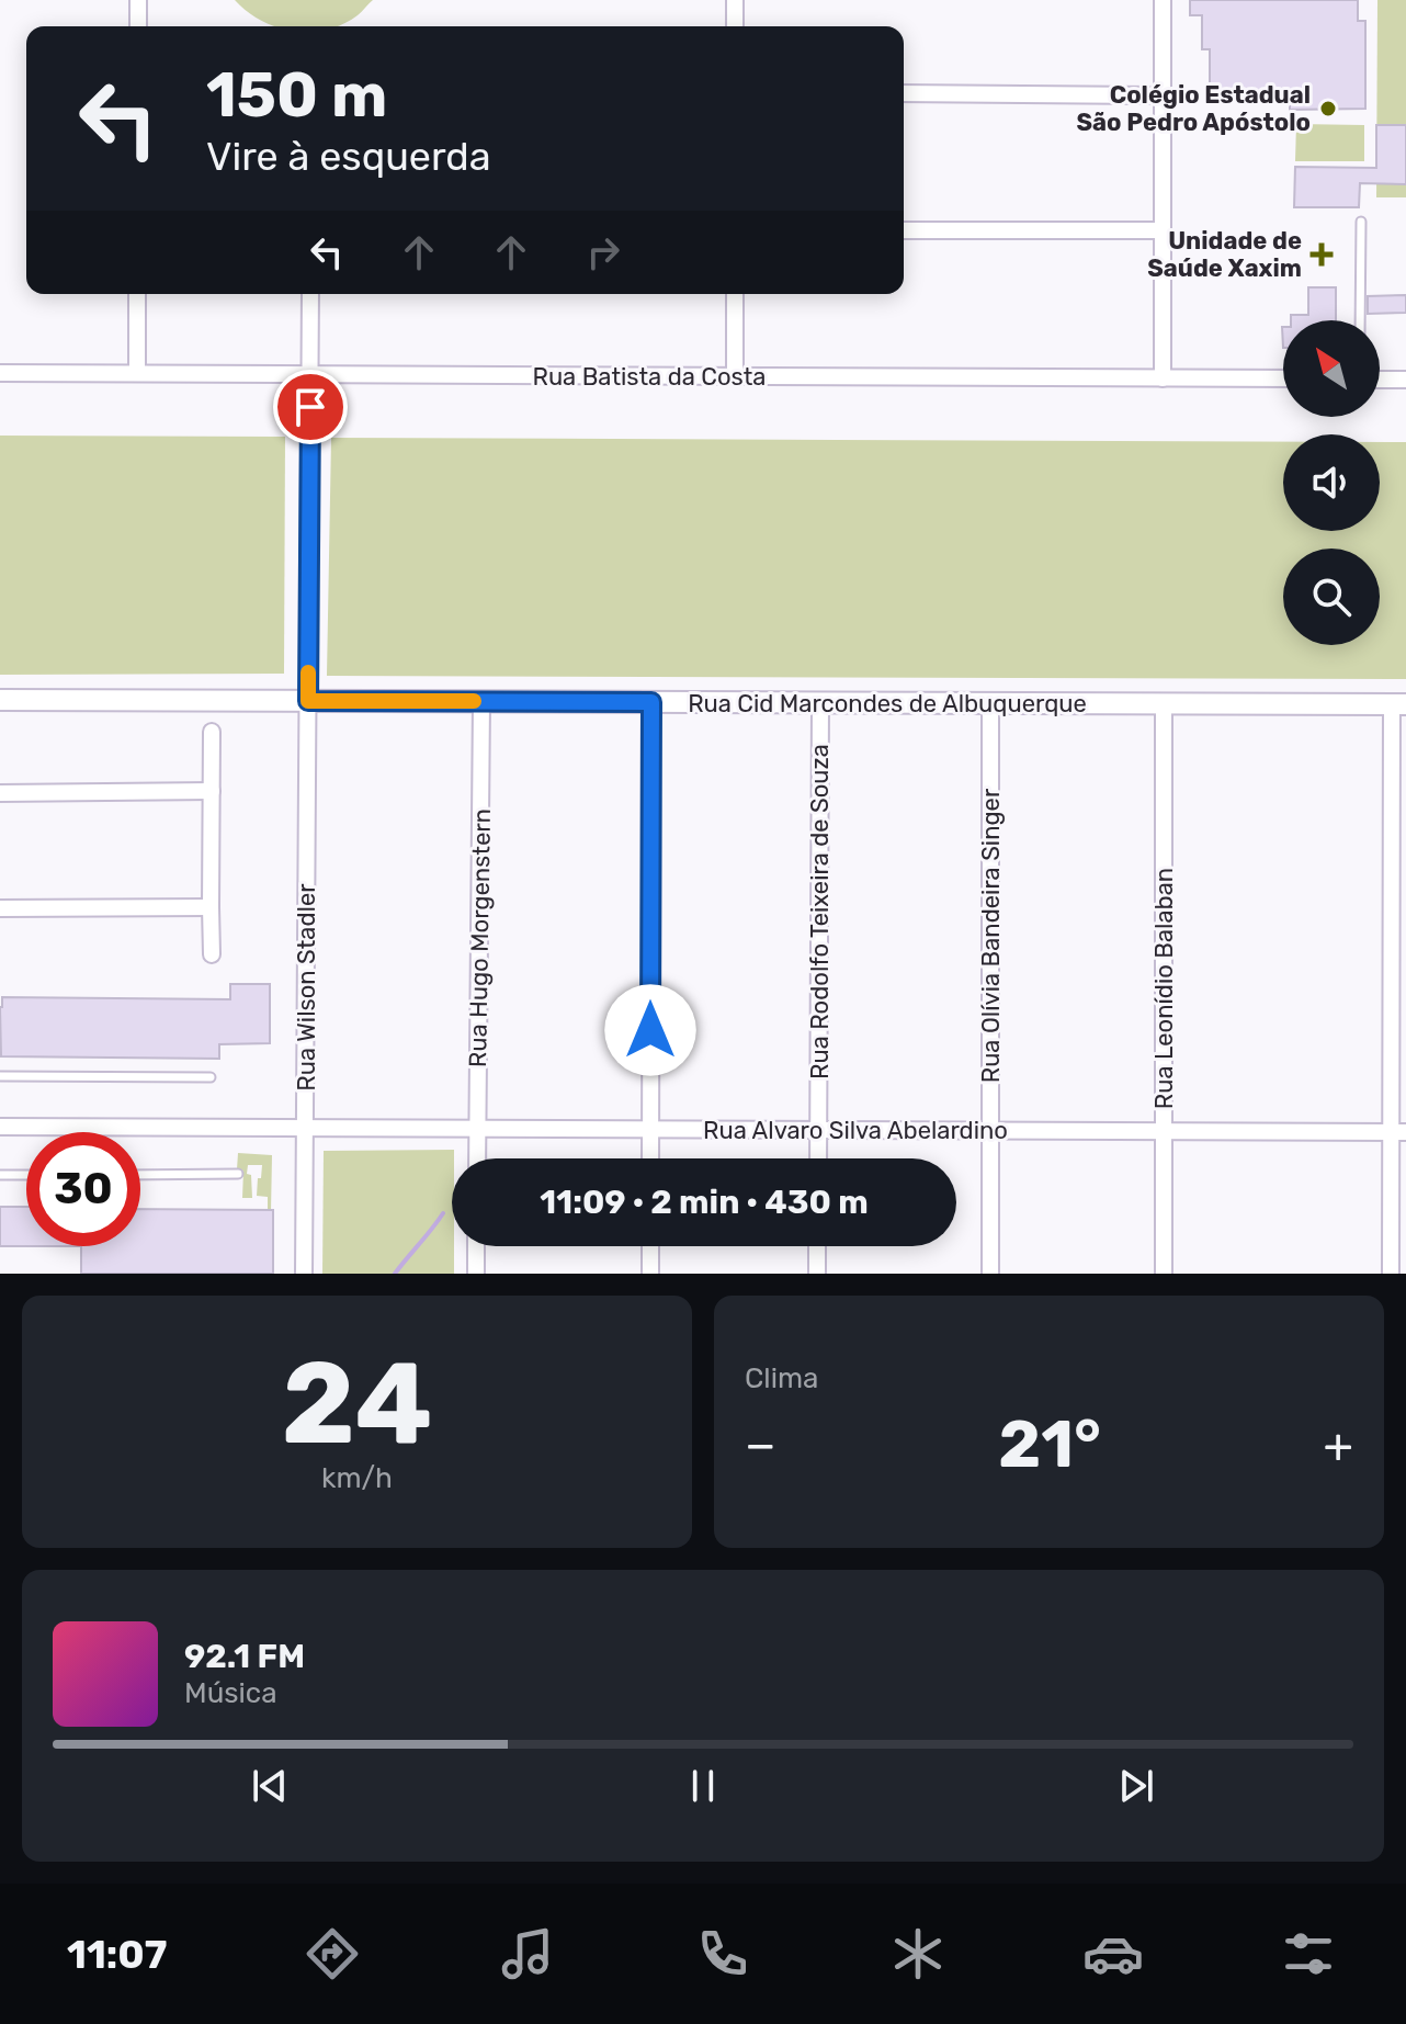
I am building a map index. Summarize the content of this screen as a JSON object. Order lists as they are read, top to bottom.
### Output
{
  "streets": {
    "street": [
      "Rua Batista da Costa",
      "Rua Cid Marcondes de Albuquerque",
      "Rua Rodolfo Teixeira de Souza",
      "Rua Olívia Bandeira Singer",
      "Rua Hugo Morgenstern",
      "Rua Wilson Stadler",
      "Rua Leonídio Balaban",
      "Rua Alvaro Silva Abelardino"
    ]
  },
  "crossings": [
    ["Rua Batista da Costa", "Rua Wilson Stadler"],
    ["Rua Cid Marcondes de Albuquerque", "Rua Rodolfo Teixeira de Souza"],
    ["Rua Cid Marcondes de Albuquerque", "Rua Olívia Bandeira Singer"],
    ["Rua Cid Marcondes de Albuquerque", "Rua Hugo Morgenstern"],
    ["Rua Cid Marcondes de Albuquerque", "Rua Wilson Stadler"],
    ["Rua Cid Marcondes de Albuquerque", "Rua Leonídio Balaban"],
    ["Rua Rodolfo Teixeira de Souza", "Rua Alvaro Silva Abelardino"],
    ["Rua Olívia Bandeira Singer", "Rua Alvaro Silva Abelardino"],
    ["Rua Hugo Morgenstern", "Rua Alvaro Silva Abelardino"],
    ["Rua Wilson Stadler", "Rua Alvaro Silva Abelardino"],
    ["Rua Leonídio Balaban", "Rua Alvaro Silva Abelardino"]
  ],
  "places": {
    "other": ["Colégio Estadual São Pedro Apóstolo"],
    "health": ["Unidade de Saúde Xaxim"]
  },
  "north": "top left",
  "page": {
    "turn": ["150 m", "Vire à esquerda"],
    "limit": "30",
    "trip": "11:09 · 2 min · 430 m",
    "tile": [
      ["24", "km/h"],
      "Clima"
    ],
    "heat": ["−", "21°", "+"],
    "song": ["92.1 FM", "Música"],
    "tabs": "11:07"
  }
}
